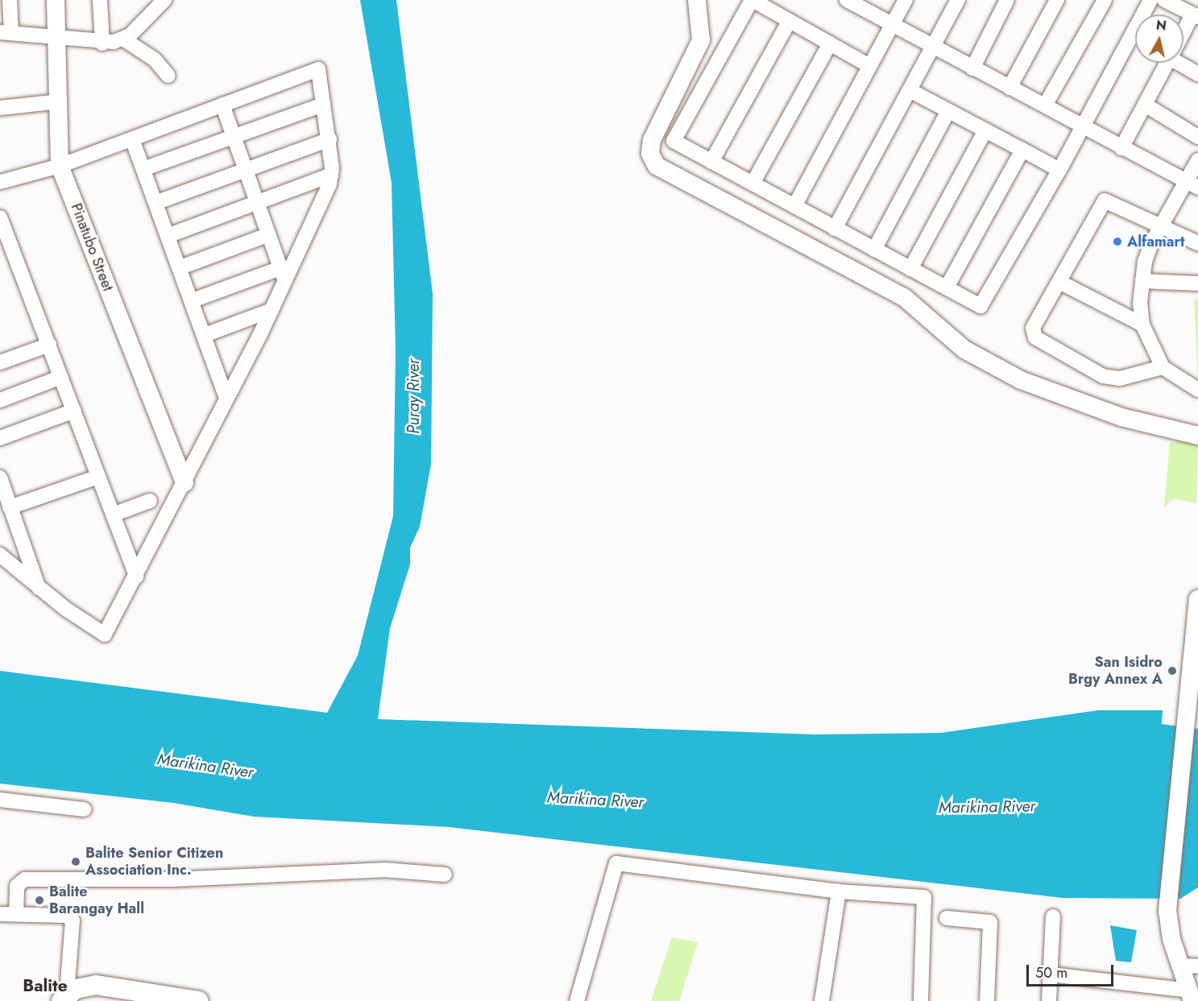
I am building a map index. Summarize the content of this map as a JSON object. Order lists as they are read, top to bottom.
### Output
{
  "streets": {
    "street": ["Pinatubo Street"]
  },
  "districts": ["Balite"],
  "water": ["Puray River", "Marikina River"],
  "places": [
    "Alfamart",
    "San Isidro Brgy Annex A",
    "Balite Senior Citizen Association Inc.",
    "Balite Barangay Hall"
  ],
  "scale_bar": "50 m",
  "north": "top"
}
